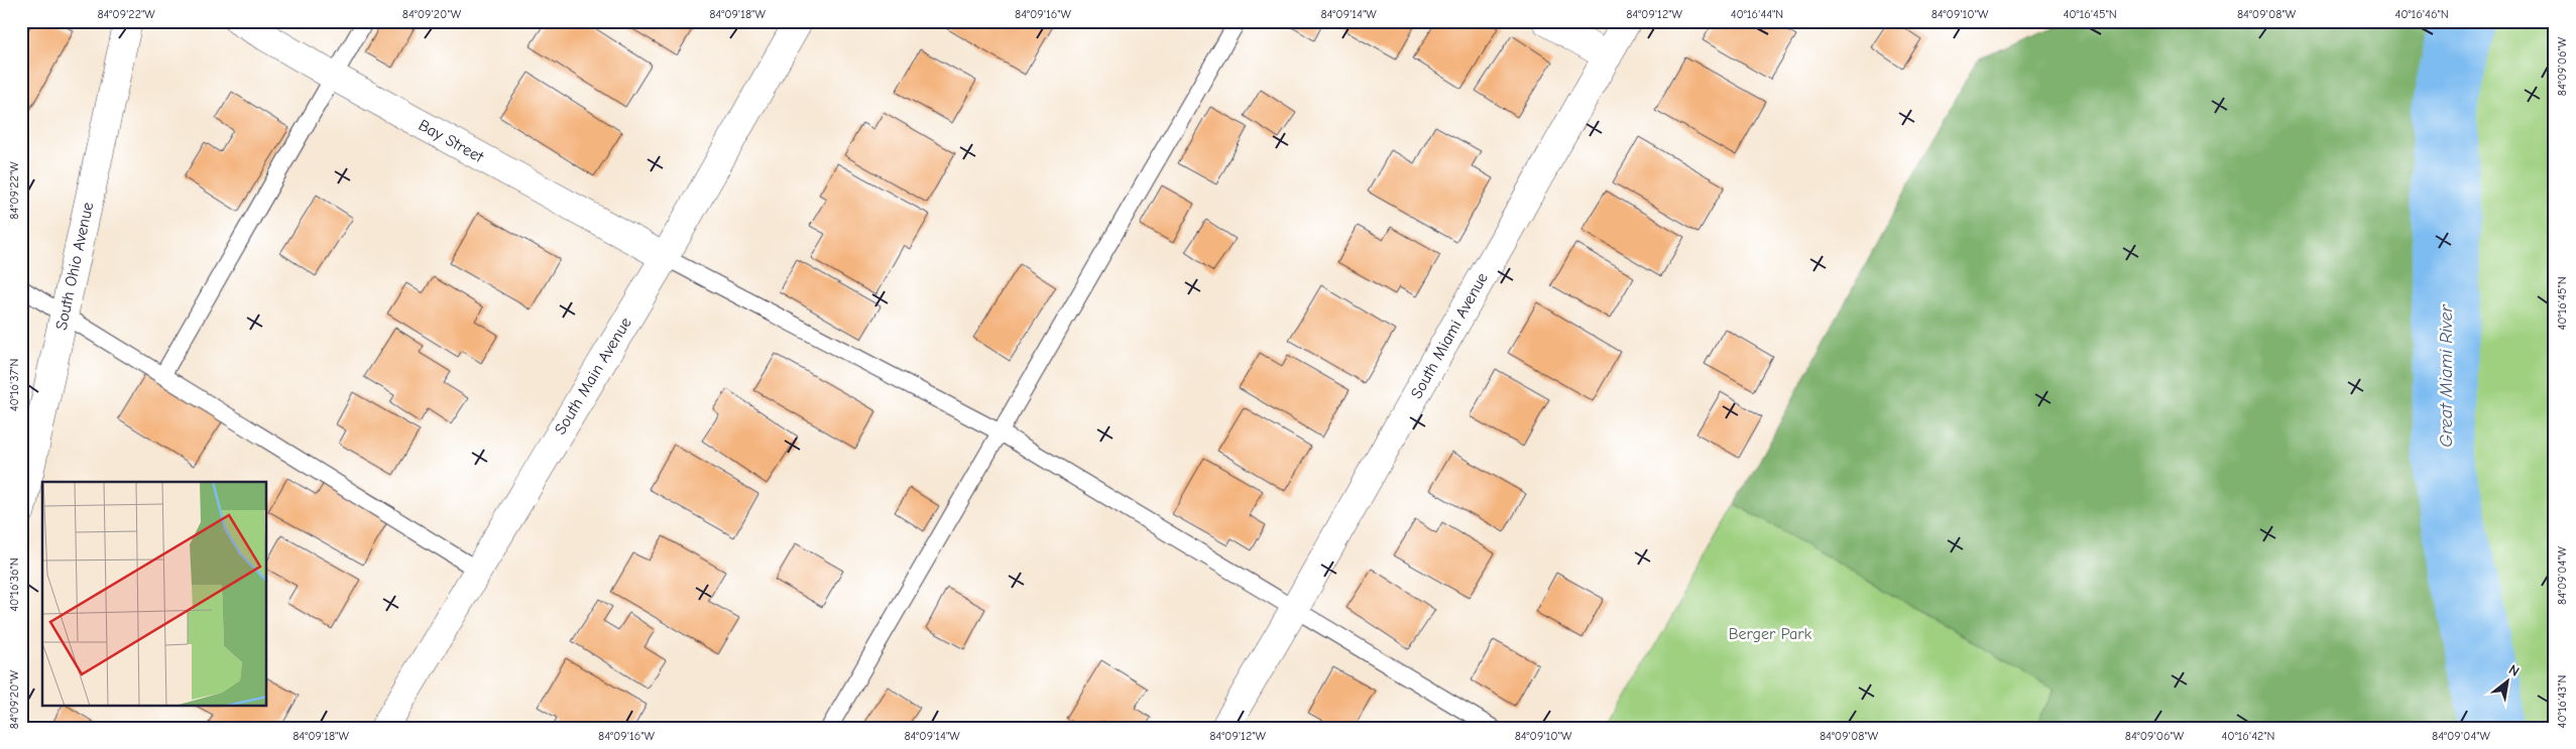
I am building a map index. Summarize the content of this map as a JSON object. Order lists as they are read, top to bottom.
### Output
{
  "streets": {
    "street": [
      "Bay Street",
      "South Ohio Avenue",
      "South Miami Avenue",
      "South Main Avenue"
    ]
  },
  "crossings": [
    ["Bay Street", "South Main Avenue"]
  ],
  "water": ["Great Miami River"],
  "parks": ["Berger Park"],
  "north": "top right",
  "coordinates": [
    "84°09'22\"W",
    "84°09'20\"W",
    "84°09'18\"W",
    "84°09'16\"W",
    "84°09'14\"W",
    "84°09'12\"W",
    "40°16'44\"N",
    "84°09'10\"W",
    "40°16'45\"N",
    "84°09'08\"W",
    "40°16'46\"N",
    "84°09'06\"W",
    "40°16'37\"N",
    "84°09'04\"W",
    "40°16'36\"N",
    "40°16'43\"N",
    "40°16'42\"N"
  ]
}
